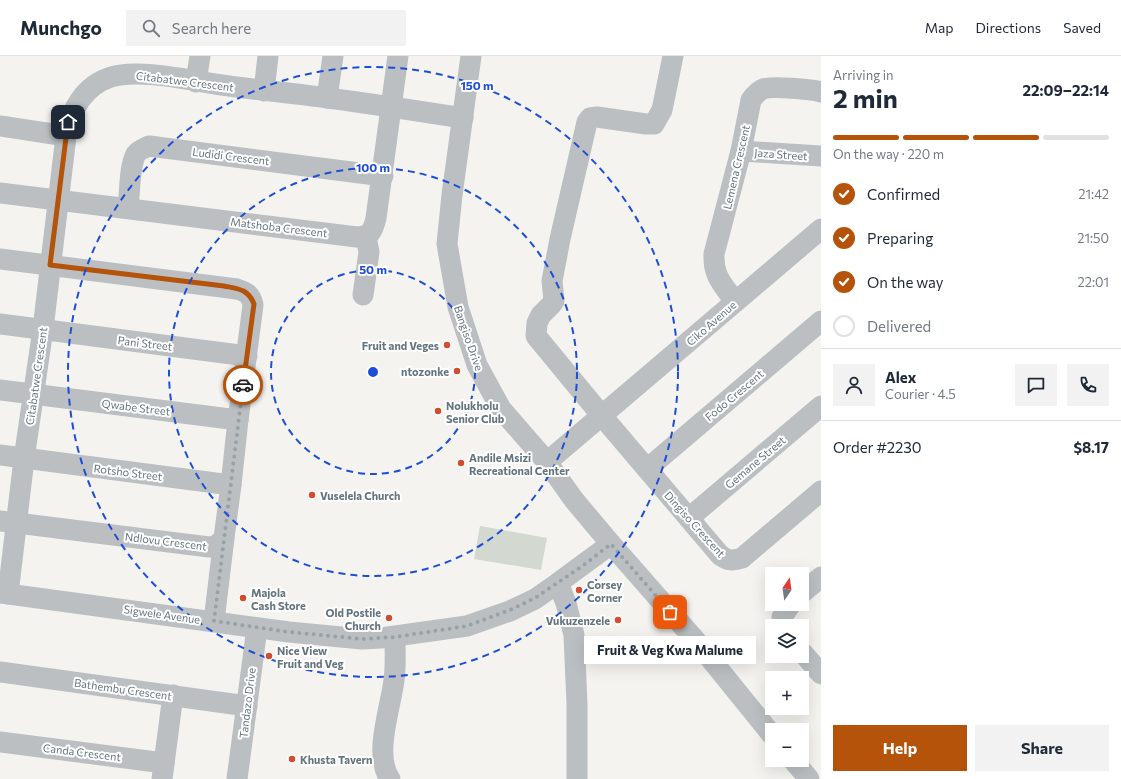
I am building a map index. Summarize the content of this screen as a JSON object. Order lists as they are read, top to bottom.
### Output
{
  "streets": {
    "street": [
      "Citabatwe Crescent",
      "Jaza Street",
      "Ludidi Crescent",
      "Lemena Crescent",
      "Matshoba Crescent",
      "Ciko Avenue",
      "Bangiso Drive",
      "Pani Street",
      "Fodo Crescent",
      "Qwabe Street",
      "Gemane Street",
      "Rotsho Street",
      "Dingiso Crescent",
      "Ndlovu Crescent",
      "Sigwele Avenue",
      "Bathembu Crescent",
      "Tandazo Drive",
      "Canda Crescent"
    ]
  },
  "crossings": [
    ["Citabatwe Crescent", "Matshoba Crescent"],
    ["Citabatwe Crescent", "Bangiso Drive"],
    ["Citabatwe Crescent", "Pani Street"],
    ["Citabatwe Crescent", "Qwabe Street"],
    ["Citabatwe Crescent", "Rotsho Street"],
    ["Citabatwe Crescent", "Ndlovu Crescent"],
    ["Citabatwe Crescent", "Sigwele Avenue"],
    ["Jaza Street", "Lemena Crescent"],
    ["Ludidi Crescent", "Matshoba Crescent"],
    ["Lemena Crescent", "Ciko Avenue"],
    ["Ciko Avenue", "Bangiso Drive"],
    ["Ciko Avenue", "Dingiso Crescent"],
    ["Bangiso Drive", "Sigwele Avenue"],
    ["Pani Street", "Ndlovu Crescent"],
    ["Fodo Crescent", "Dingiso Crescent"],
    ["Qwabe Street", "Ndlovu Crescent"],
    ["Gemane Street", "Dingiso Crescent"],
    ["Rotsho Street", "Ndlovu Crescent"],
    ["Sigwele Avenue", "Tandazo Drive"],
    ["Bathembu Crescent", "Tandazo Drive"]
  ],
  "places": [
    "Fruit and Veges",
    "ntozonke",
    "Nolukholu Senior Club",
    "Andile Msizi Recreational Center",
    "Vuselela Church",
    "Corsey Corner",
    "Majola Cash Store",
    "Fruit & Veg Kwa Malume",
    "Old Postile Church",
    "Vukuzenzele",
    "Nice View Fruit and Veg",
    "Khusta Tavern"
  ],
  "north": "top",
  "page": {
    "header": "Munchgo",
    "search": "Search here",
    "nav": ["Map", "Directions", "Saved"],
    "heading": ["2 min", "Arriving in", "22:09–22:14"],
    "panel": [
      "Alex",
      "Courier · 4.5",
      "Order #2230",
      "$8.17"
    ],
    "bar": "On the way · 220 m",
    "list": [
      ["Confirmed", "21:42"],
      ["Preparing", "21:50"],
      ["On the way", "22:01"],
      "Delivered"
    ],
    "map_buttons": ["+", "−"],
    "bubble": "Fruit & Veg Kwa Malume",
    "buttons": ["Help", "Share"]
  },
  "rings": ["150 m", "100 m", "50 m"]
}
